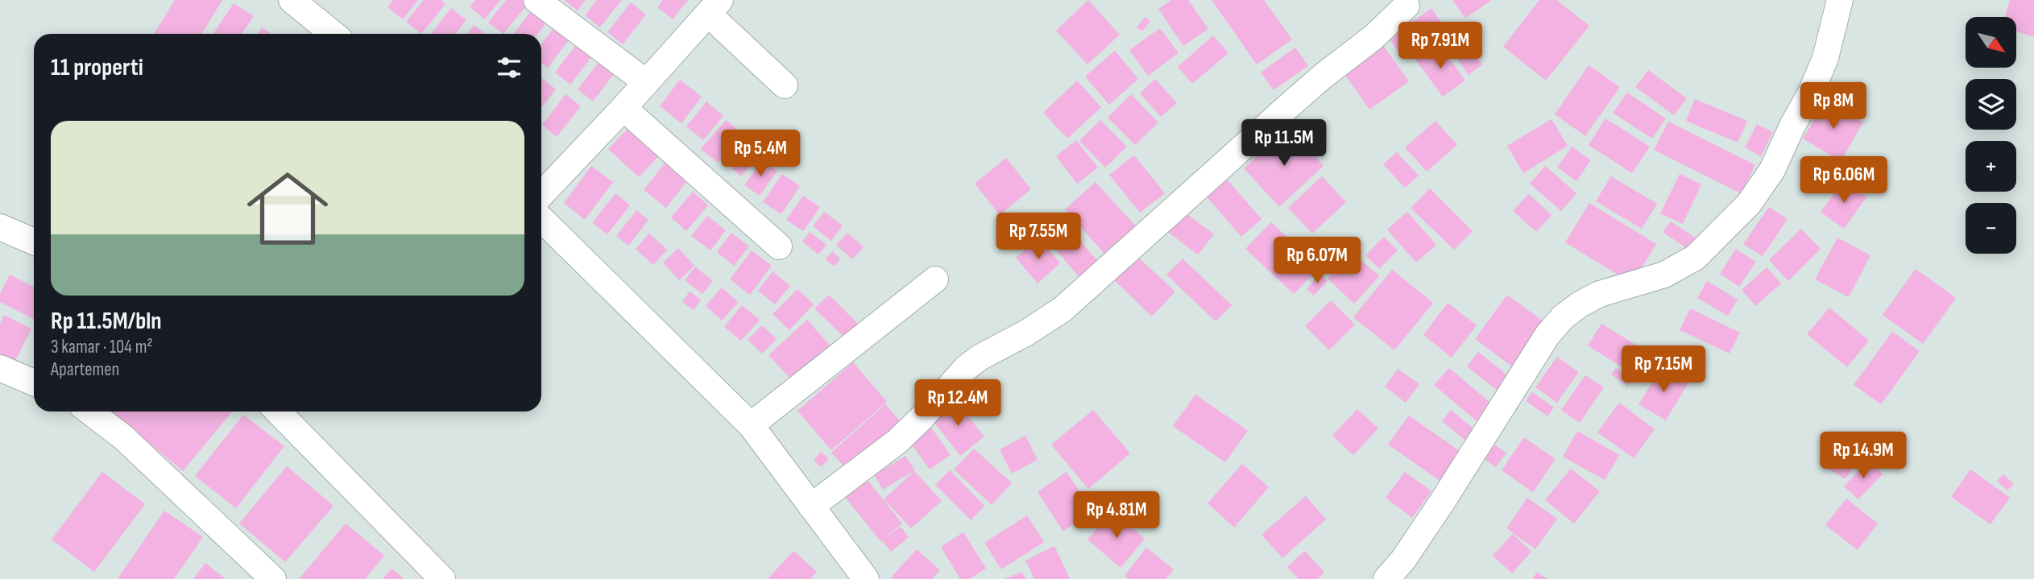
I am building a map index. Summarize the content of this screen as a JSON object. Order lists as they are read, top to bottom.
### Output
{
  "north": "bottom right",
  "page": {
    "map_buttons": ["+", "−"],
    "price": [
      "Rp 7.91M",
      "Rp 8M",
      "Rp 11.5M",
      "Rp 5.4M",
      "Rp 6.06M",
      "Rp 7.55M",
      "Rp 6.07M",
      "Rp 7.15M",
      "Rp 12.4M",
      "Rp 14.9M",
      "Rp 4.81M"
    ],
    "heading": "11 properti",
    "list": [
      {
        "name": "Rp 11.5M/bln",
        "note": "3 kamar · 104 m² · Apartemen"
      }
    ]
  }
}
